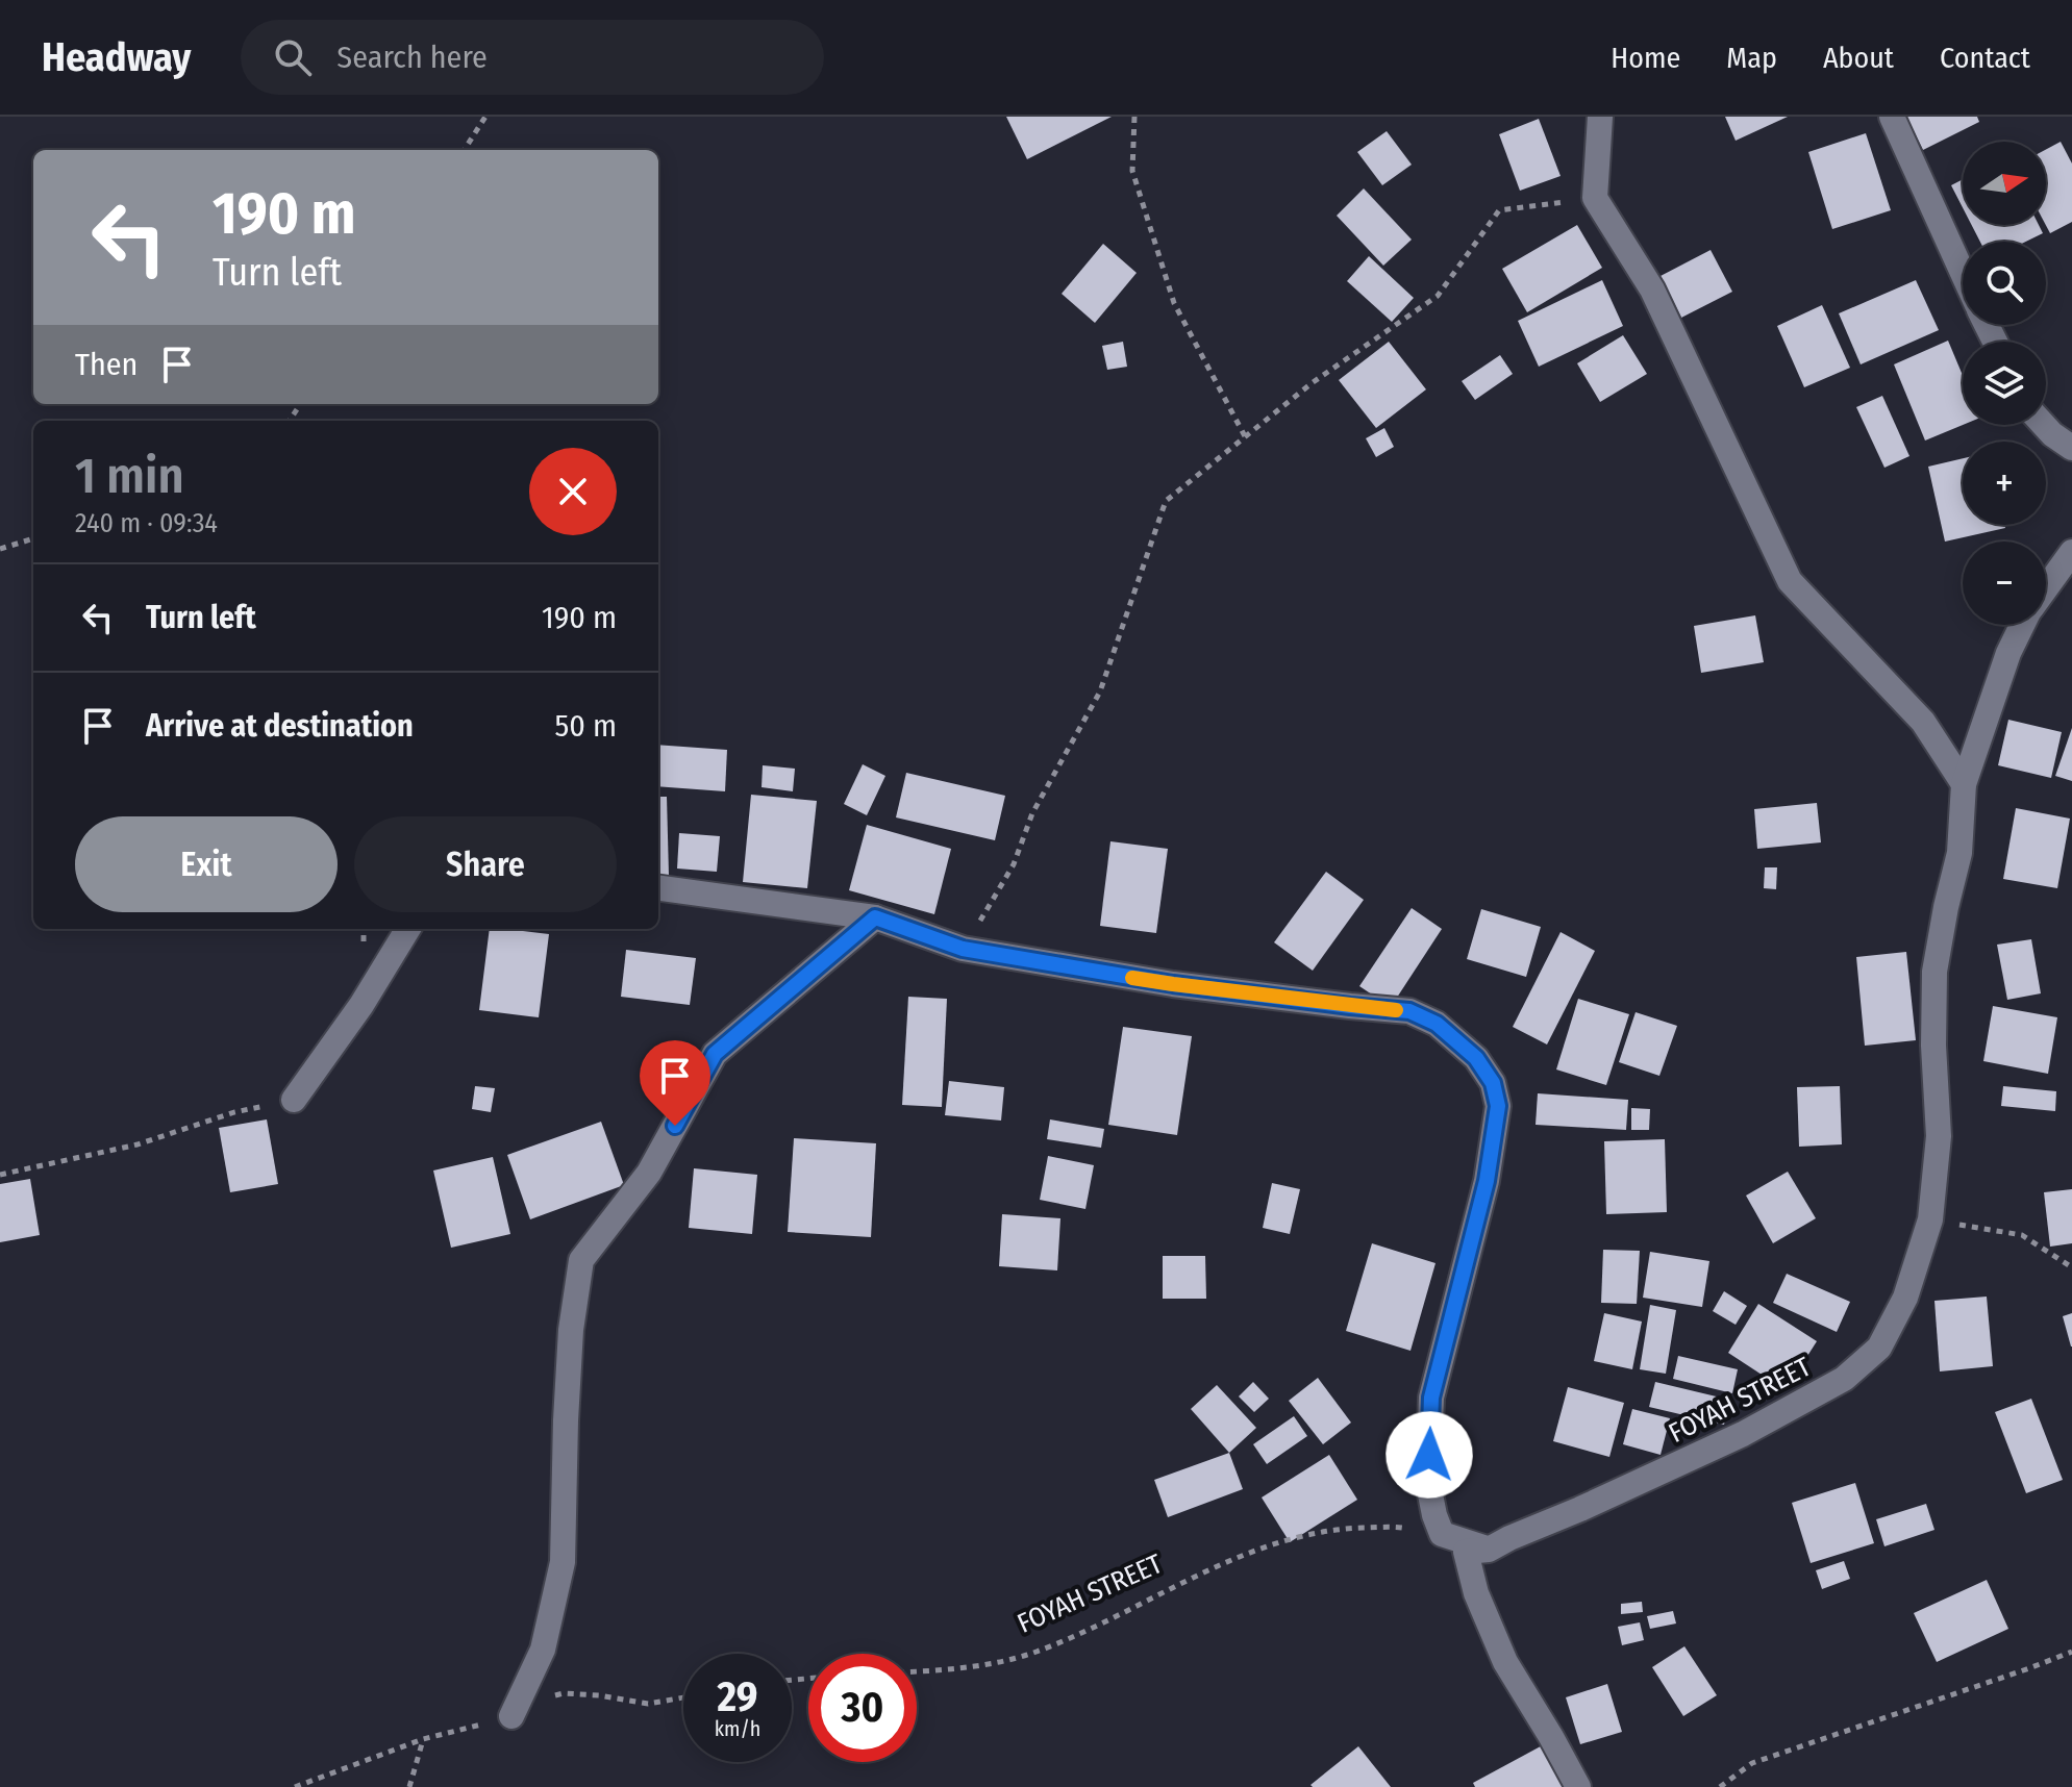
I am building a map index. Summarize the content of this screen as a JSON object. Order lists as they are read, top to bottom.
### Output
{
  "streets": {
    "street": ["FOYAH STREET"]
  },
  "north": "right",
  "page": {
    "header": "Headway",
    "search": "Search here",
    "nav": [
      "Home",
      "Map",
      "About",
      "Contact"
    ],
    "map_buttons": ["+", "−"],
    "turn": ["190 m", "Turn left"],
    "then": "Then",
    "heading": ["1 min", "240 m · 09:34"],
    "list": [
      {
        "name": "Turn left",
        "value": "190 m"
      },
      {
        "name": "Arrive at destination",
        "value": "50 m"
      }
    ],
    "buttons": ["Exit", "Share"],
    "speed": "29 km/h",
    "limit": "30"
  }
}
